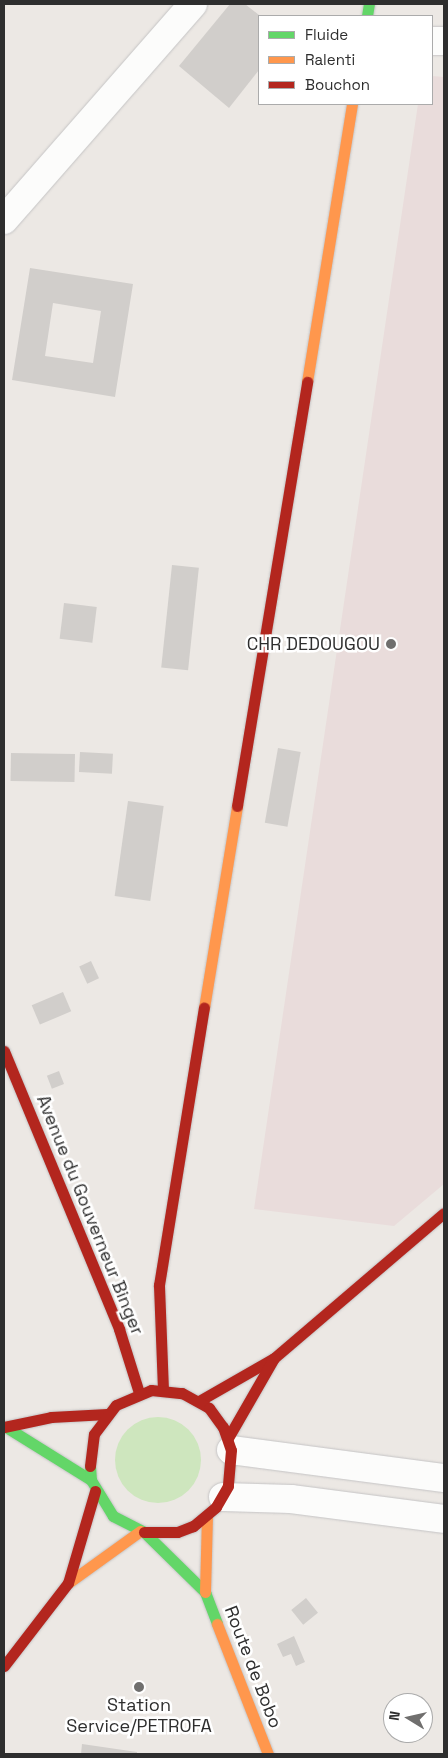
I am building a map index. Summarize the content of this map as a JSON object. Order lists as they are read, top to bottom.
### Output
{
  "streets": {
    "main road": ["Avenue du Gouverneur Binger", "Route de Bobo"]
  },
  "places": ["CHR DEDOUGOU", "Station Service/PETROFA"],
  "legend": ["Fluide", "Ralenti", "Bouchon"],
  "north": "left"
}
